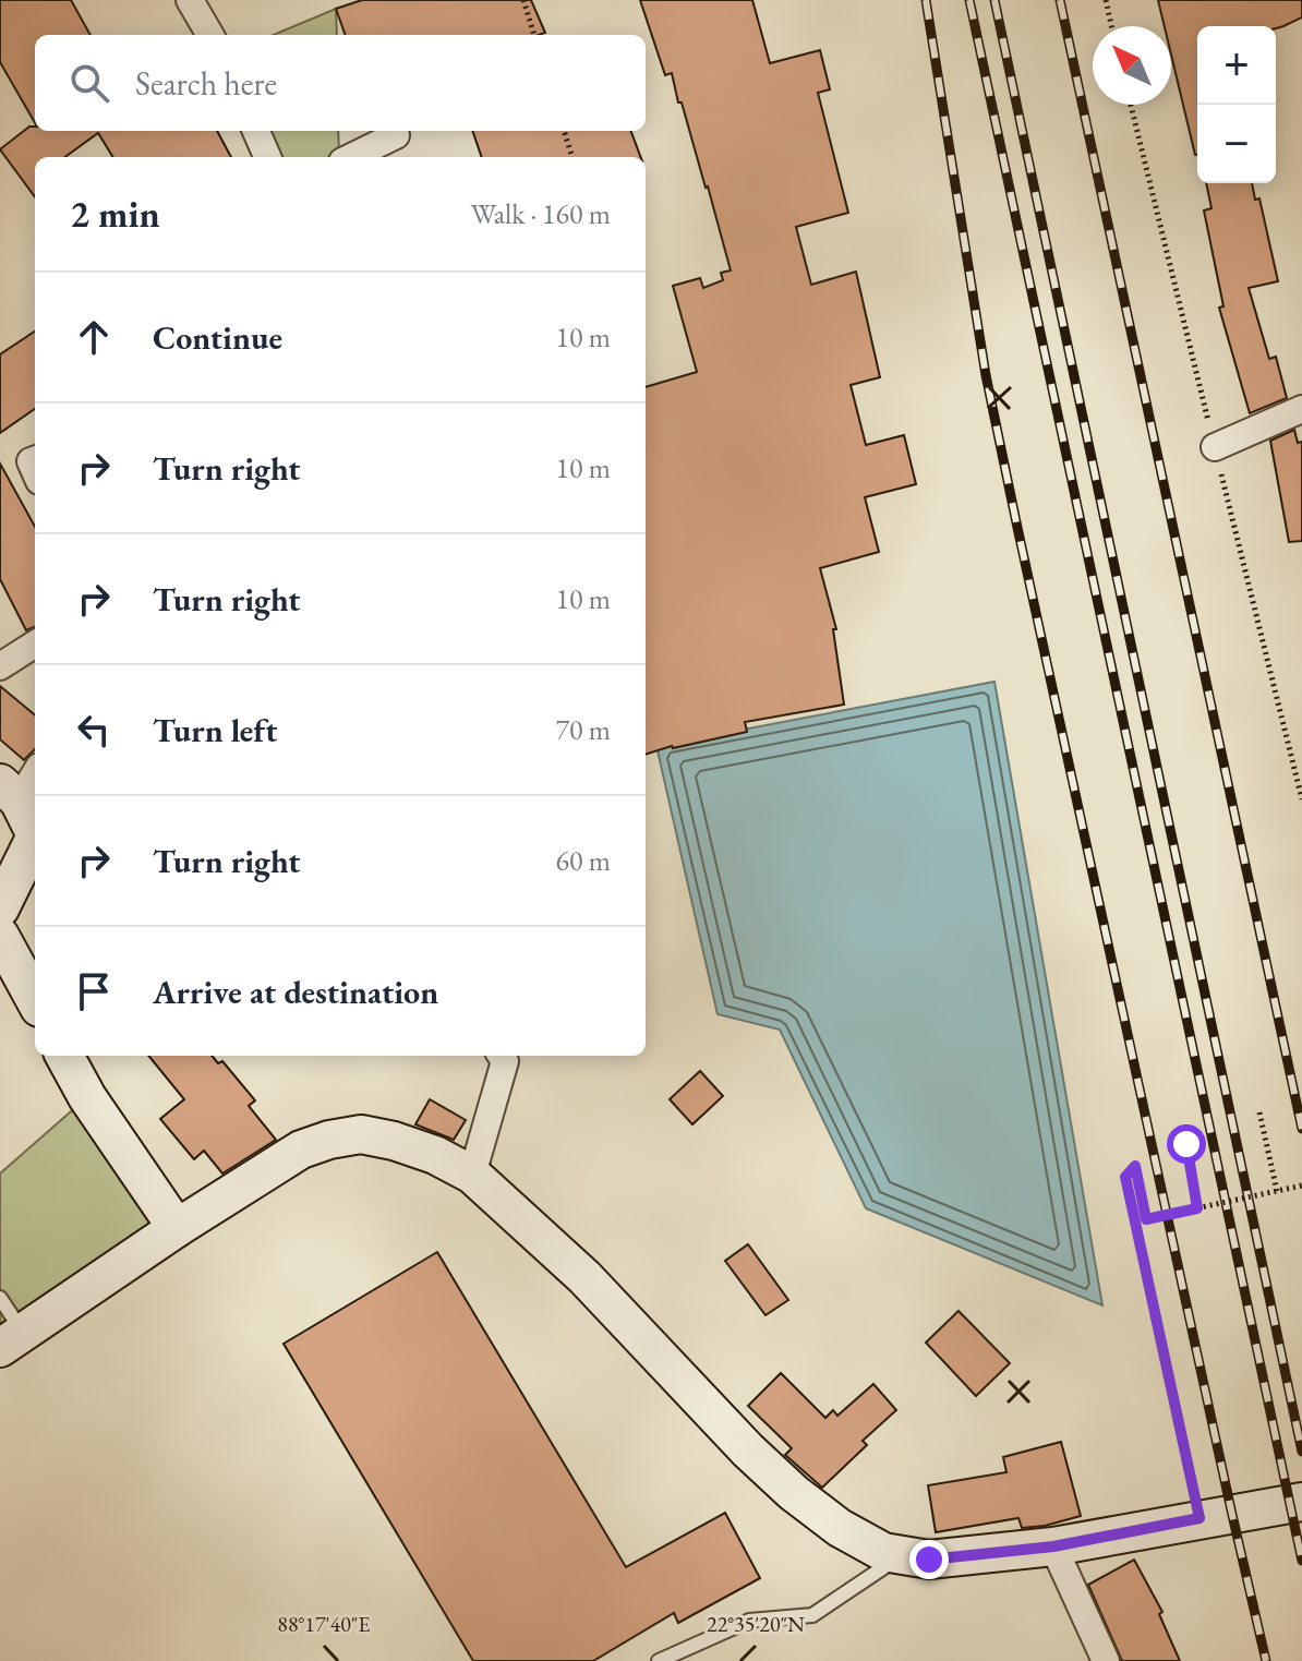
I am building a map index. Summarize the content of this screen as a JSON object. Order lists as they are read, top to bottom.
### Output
{
  "north": "top left",
  "page": {
    "map_buttons": ["+", "−"],
    "search": "Search here",
    "heading": ["2 min", "Walk · 160 m"],
    "list": [
      ["Continue", "10 m"],
      ["Turn right", "10 m"],
      ["Turn right", "10 m"],
      ["Turn left", "70 m"],
      ["Turn right", "60 m"],
      "Arrive at destination"
    ]
  },
  "coordinates": ["88°17'40\"E", "22°35'20\"N"]
}
